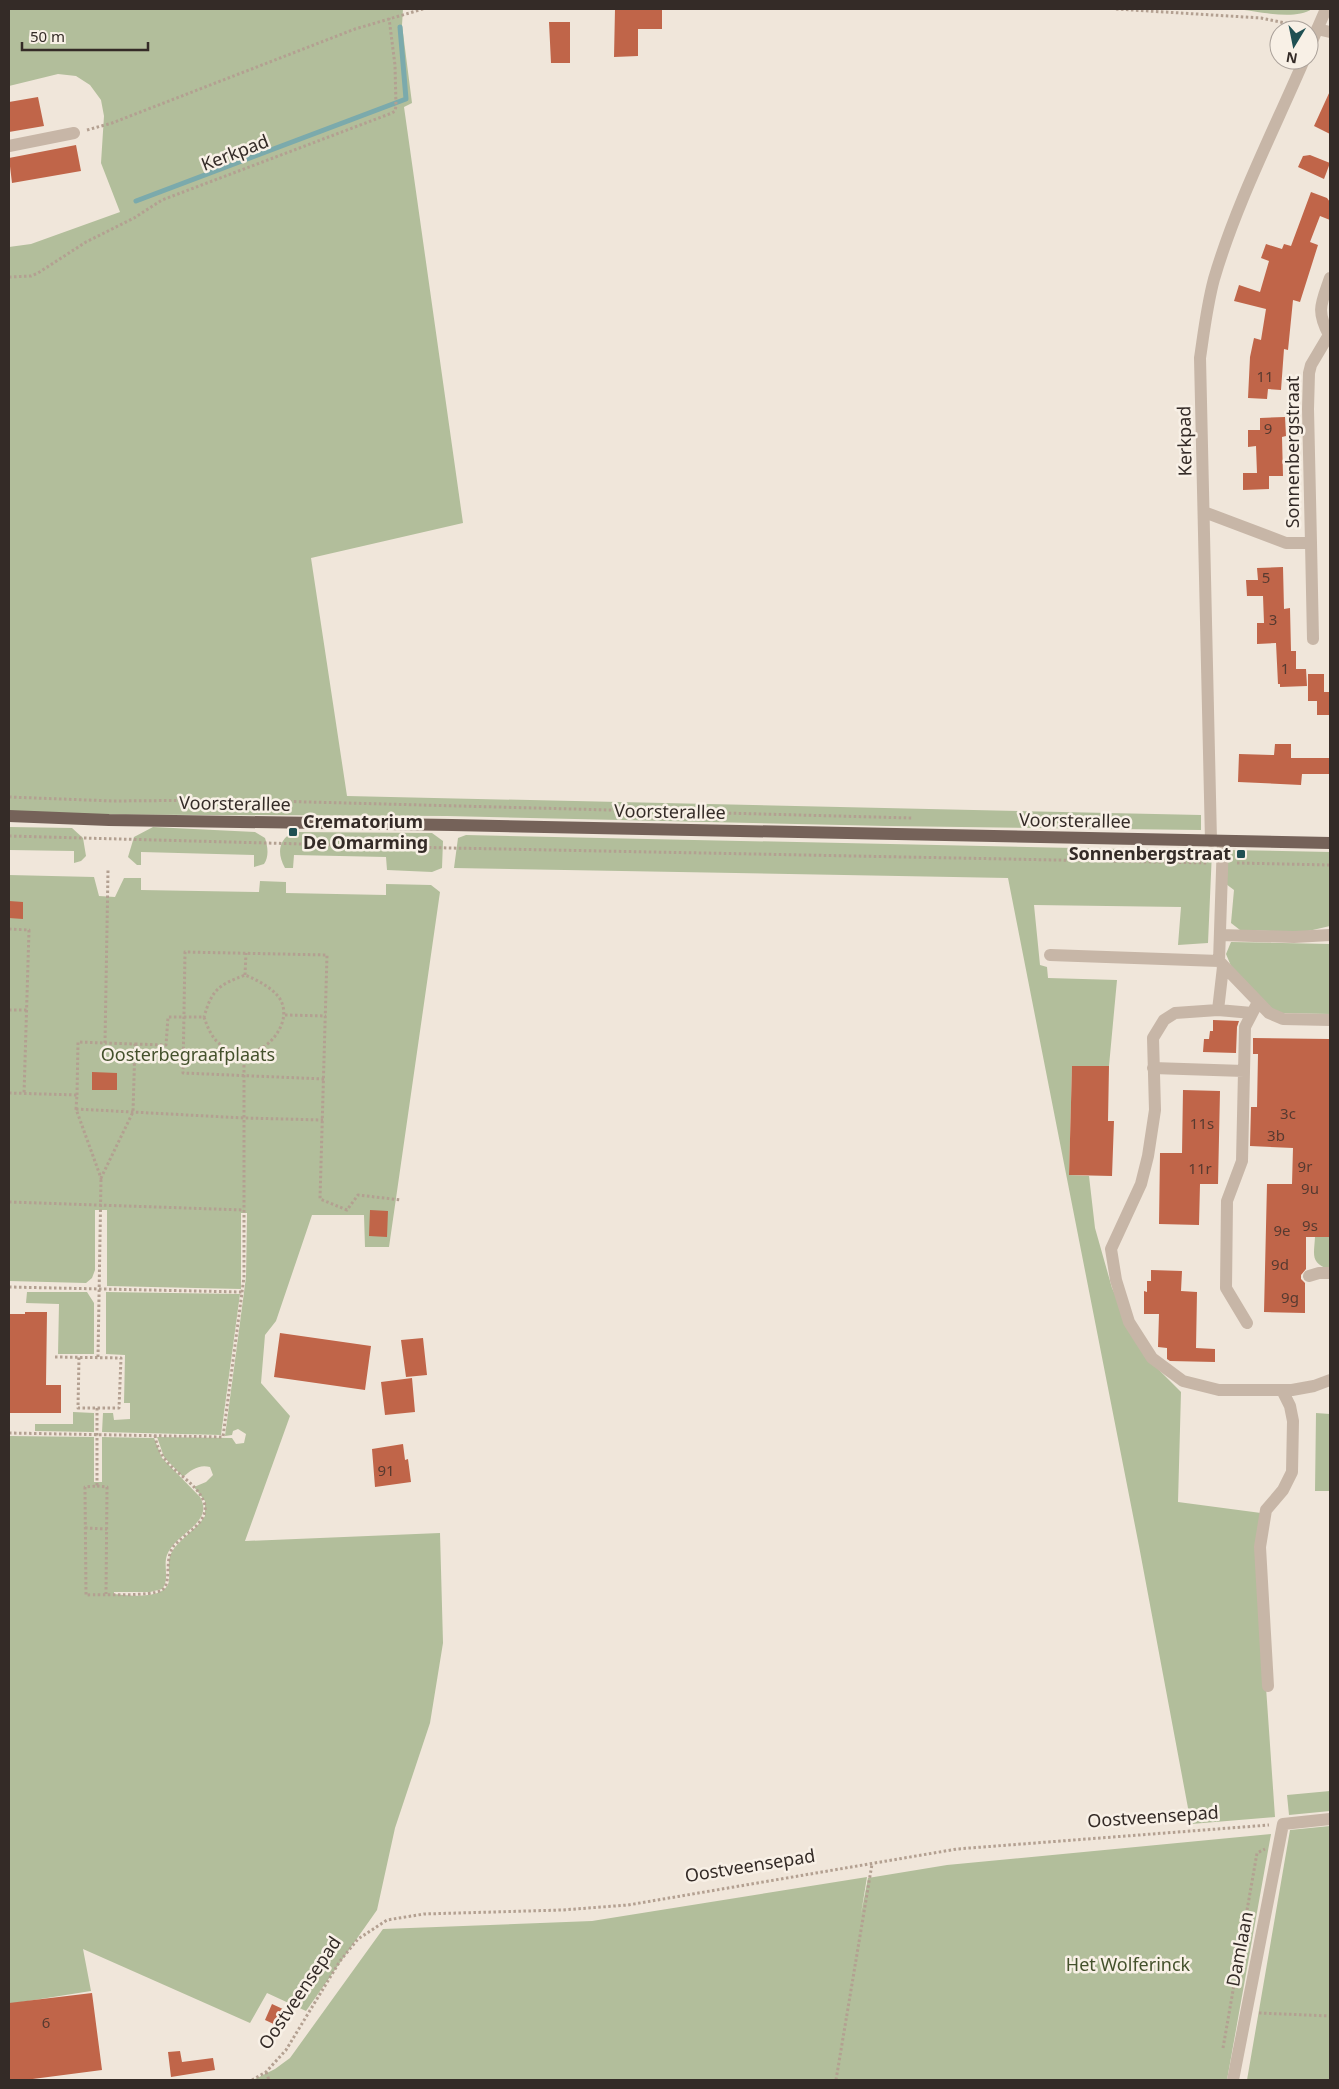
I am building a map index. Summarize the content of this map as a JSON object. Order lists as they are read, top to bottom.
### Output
{
  "streets": {
    "main road": ["Voorsterallee"],
    "street": ["Kerkpad", "Sonnenbergstraat", "Damlaan"],
    "path": ["Oostveensepad"]
  },
  "crossings": [
    ["Kerkpad", "Sonnenbergstraat"],
    ["Kerkpad", "Voorsterallee"],
    ["Oostveensepad", "Damlaan"]
  ],
  "parks": ["Oosterbegraafplaats", "Het Wolferinck"],
  "places": {
    "transit": ["Crematorium De Omarming", "Sonnenbergstraat"]
  },
  "house_numbers": [
    "11",
    "9",
    "5",
    "3",
    "1",
    "3c",
    "11s",
    "3b",
    "9r",
    "11r",
    "9u",
    "9s",
    "9e",
    "9d",
    "9g",
    "91",
    "6"
  ],
  "scale_bar": "50 m",
  "north": "bottom"
}
